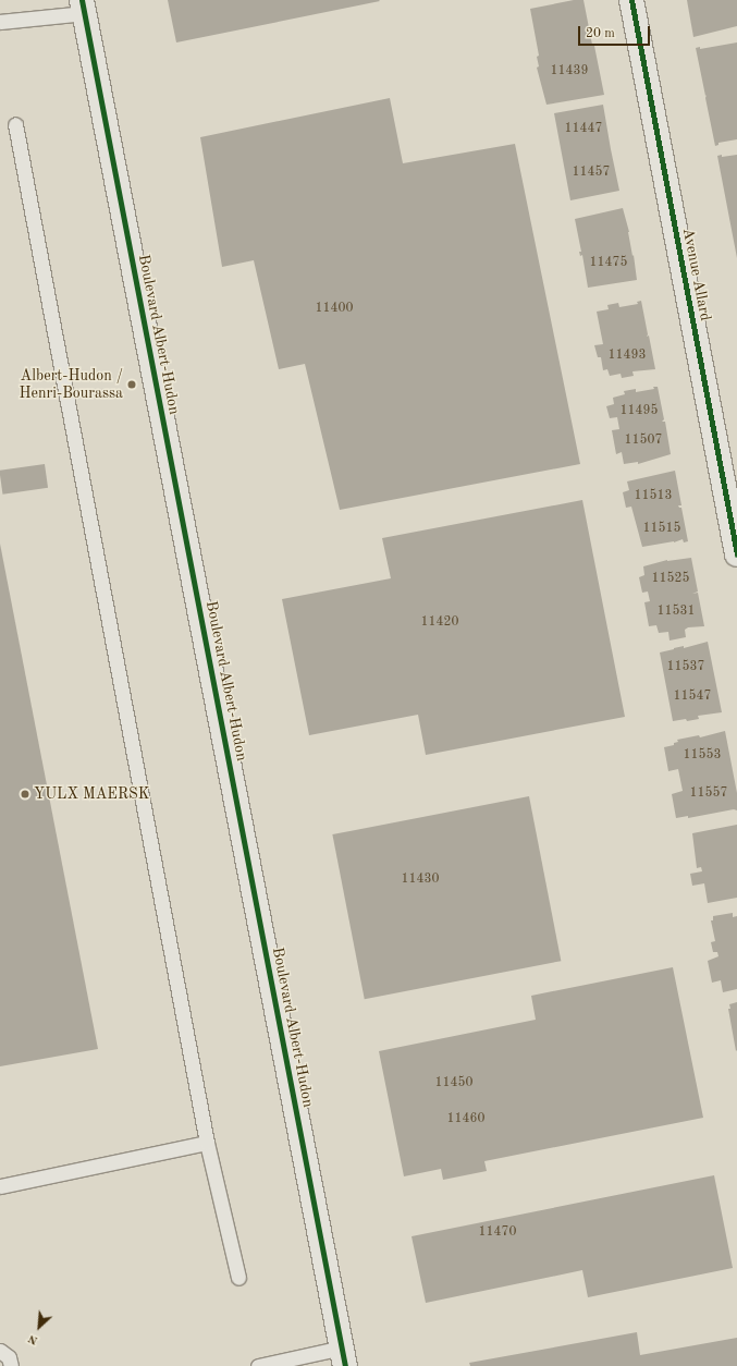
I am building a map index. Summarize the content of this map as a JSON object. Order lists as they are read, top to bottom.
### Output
{
  "streets": {
    "street": ["Avenue Allard", "Boulevard Albert-Hudon"]
  },
  "places": ["Albert-Hudon / Henri-Bourassa", "YULX MAERSK"],
  "house_numbers": [
    "11439",
    "11447",
    "11457",
    "11475",
    "11400",
    "11493",
    "11495",
    "11507",
    "11513",
    "11515",
    "11525",
    "11531",
    "11420",
    "11537",
    "11547",
    "11553",
    "11557",
    "11430",
    "11450",
    "11460",
    "11470"
  ],
  "scale_bar": "20 m",
  "north": "bottom left"
}
